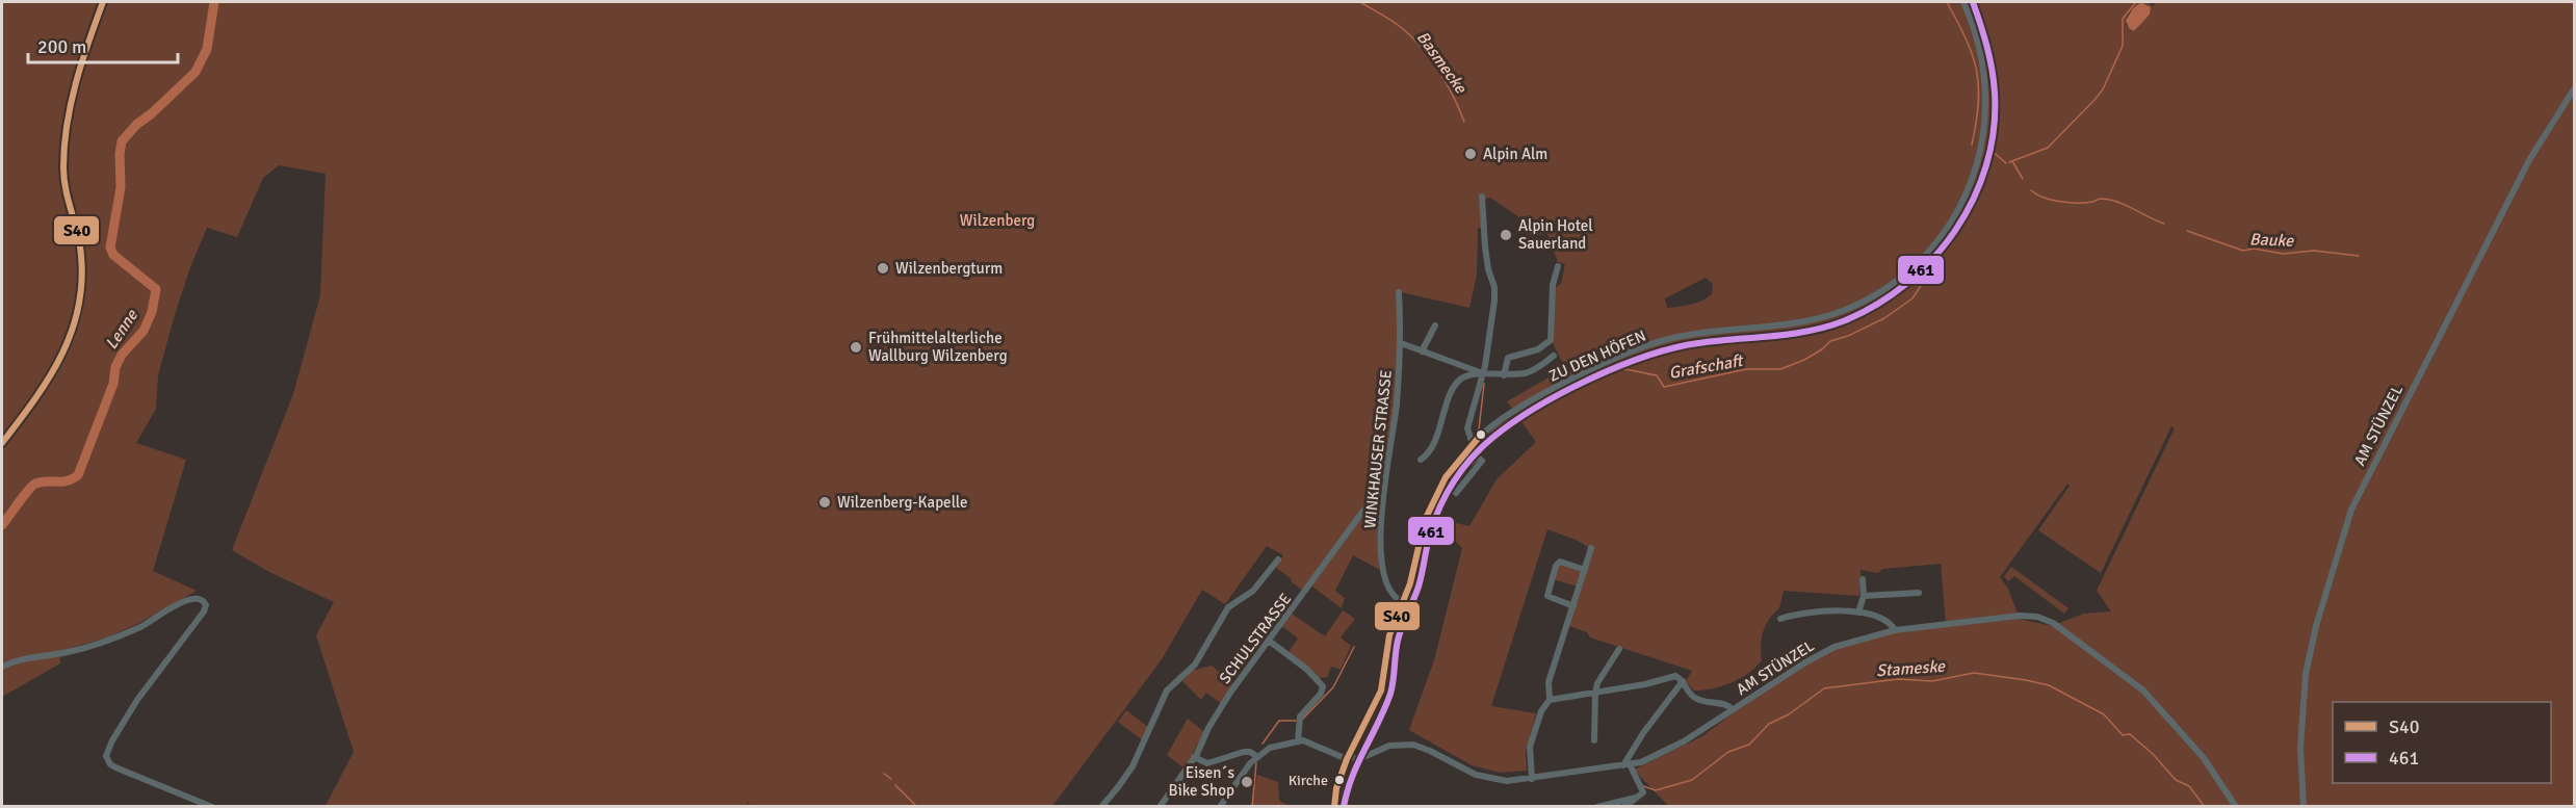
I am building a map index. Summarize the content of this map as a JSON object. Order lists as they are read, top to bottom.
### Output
{
  "streets": {
    "street": [
      "ZU DEN HÖFEN",
      "AM STÜNZEL",
      "WINKHAUSER STRASSE",
      "SCHULSTRASSE"
    ]
  },
  "crossings": [
    ["ZU DEN HÖFEN", "WINKHAUSER STRASSE"],
    ["WINKHAUSER STRASSE", "SCHULSTRASSE"]
  ],
  "water": [
    "Basmecke",
    "Bauke",
    "Lenne",
    "Grafschaft",
    "Stameske"
  ],
  "parks": ["Wilzenberg"],
  "places": [
    "Alpin Alm",
    "Alpin Hotel Sauerland",
    "Wilzenbergturm",
    "Frühmittelalterliche Wallburg Wilzenberg",
    "Wilzenberg-Kapelle",
    "Kirche",
    "Eisen´s Bike Shop"
  ],
  "lines": ["transit line S40", "transit line 461"],
  "legend": ["S40", "461"],
  "scale_bar": "200 m"
}
